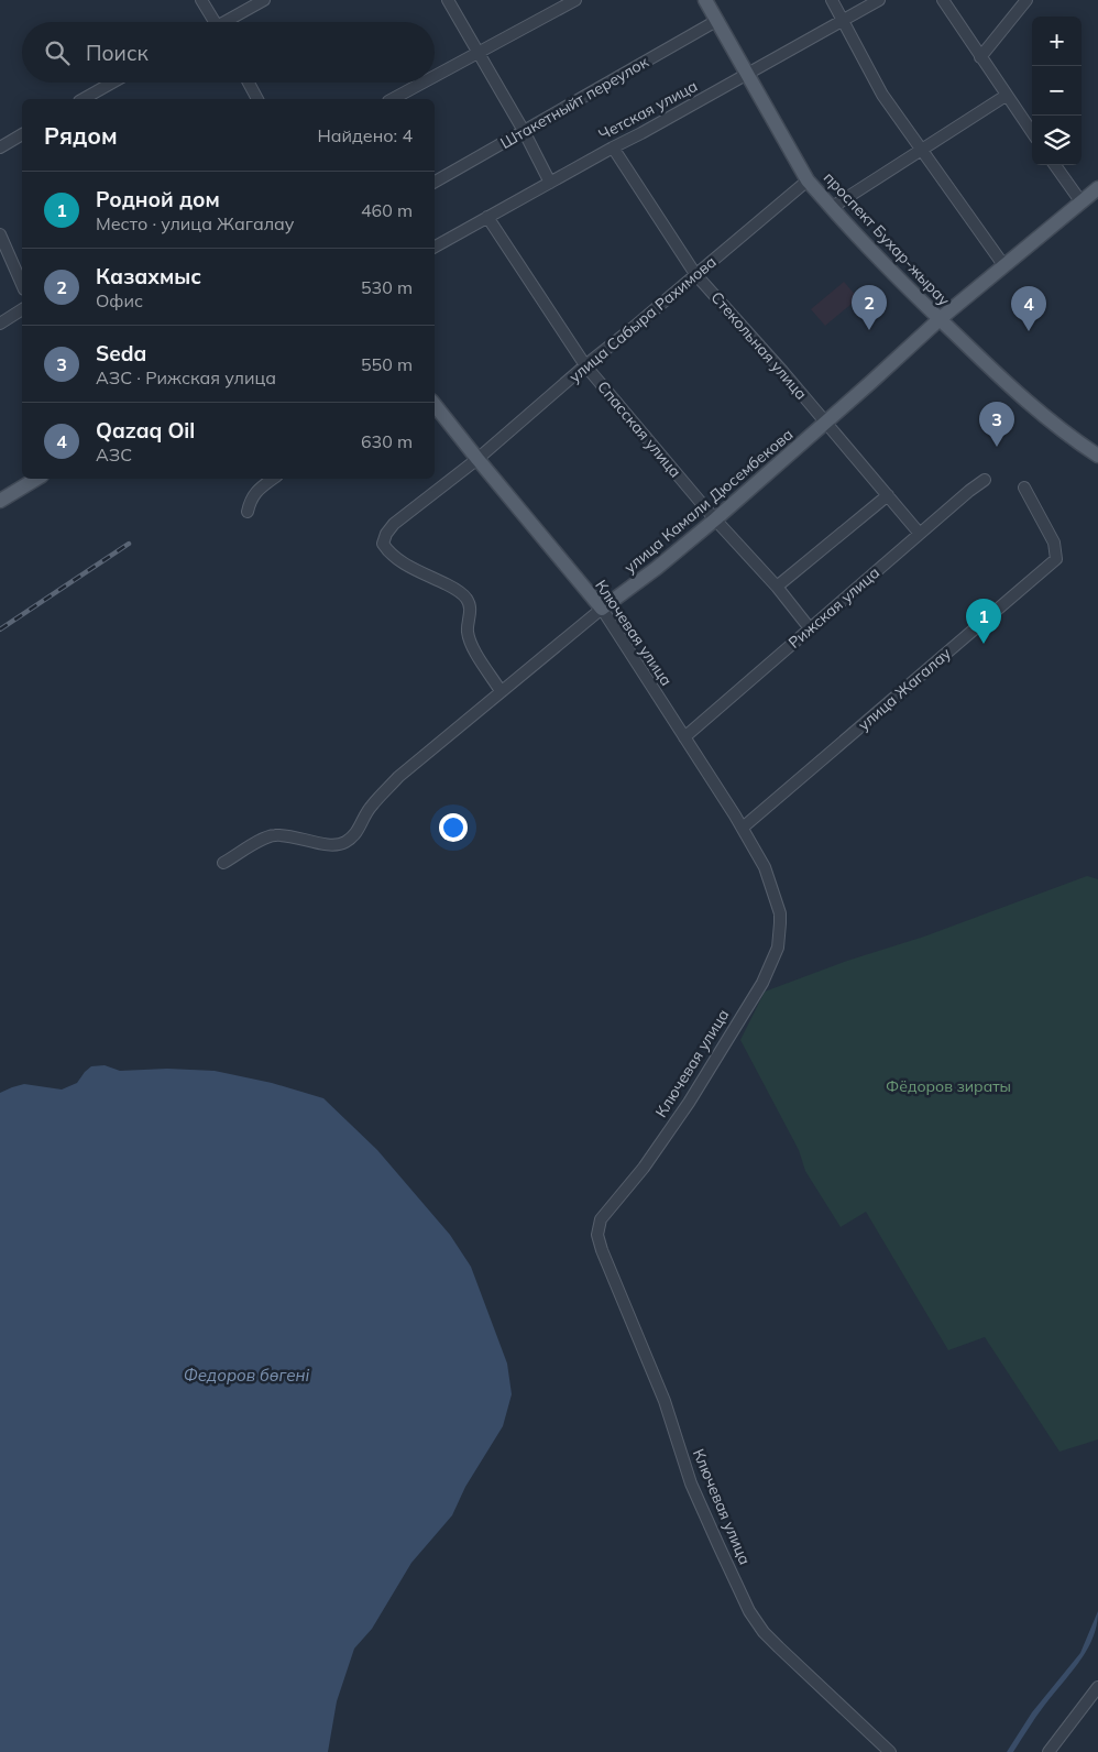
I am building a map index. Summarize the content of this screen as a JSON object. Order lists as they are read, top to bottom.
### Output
{
  "streets": {
    "main road": ["проспект Бухар-жырау", "улица Камали Дюсембекова", "Ключевая улица"],
    "street": [
      "Штакетныйт переулок",
      "Четская улица",
      "улица Сабыра Рахимова",
      "Стекольная улица",
      "Спасская улица",
      "Рижская улица",
      "улица Жагалау"
    ]
  },
  "crossings": [
    ["Штакетныйт переулок", "проспект Бухар-жырау"],
    ["Четская улица", "проспект Бухар-жырау"],
    ["Четская улица", "Стекольная улица"],
    ["Четская улица", "Спасская улица"],
    ["проспект Бухар-жырау", "улица Сабыра Рахимова"],
    ["проспект Бухар-жырау", "улица Камали Дюсембекова"],
    ["улица Сабыра Рахимова", "Стекольная улица"],
    ["улица Сабыра Рахимова", "Спасская улица"],
    ["улица Сабыра Рахимова", "улица Камали Дюсембекова"],
    ["улица Сабыра Рахимова", "Ключевая улица"],
    ["Стекольная улица", "улица Камали Дюсембекова"],
    ["Стекольная улица", "Рижская улица"],
    ["Спасская улица", "улица Камали Дюсембекова"],
    ["Спасская улица", "Рижская улица"],
    ["улица Камали Дюсембекова", "Ключевая улица"],
    ["Рижская улица", "Ключевая улица"],
    ["Ключевая улица", "улица Жагалау"]
  ],
  "water": ["Федоров бөгені"],
  "parks": ["Фёдоров зираты"],
  "page": {
    "map_buttons": ["+", "−"],
    "search": "Поиск",
    "heading": ["Рядом", "Найдено: 4"],
    "list": [
      {
        "mark": "1",
        "name": "Родной дом",
        "note": "Место · улица Жагалау",
        "value": "460 m"
      },
      {
        "mark": "2",
        "name": "Казахмыс",
        "note": "Офис",
        "value": "530 m"
      },
      {
        "mark": "3",
        "name": "Seda",
        "note": "АЗС · Рижская улица",
        "value": "550 m"
      },
      {
        "mark": "4",
        "name": "Qazaq Oil",
        "note": "АЗС",
        "value": "630 m"
      }
    ],
    "pins": [
      "2",
      "4",
      "3",
      "1"
    ]
  }
}
